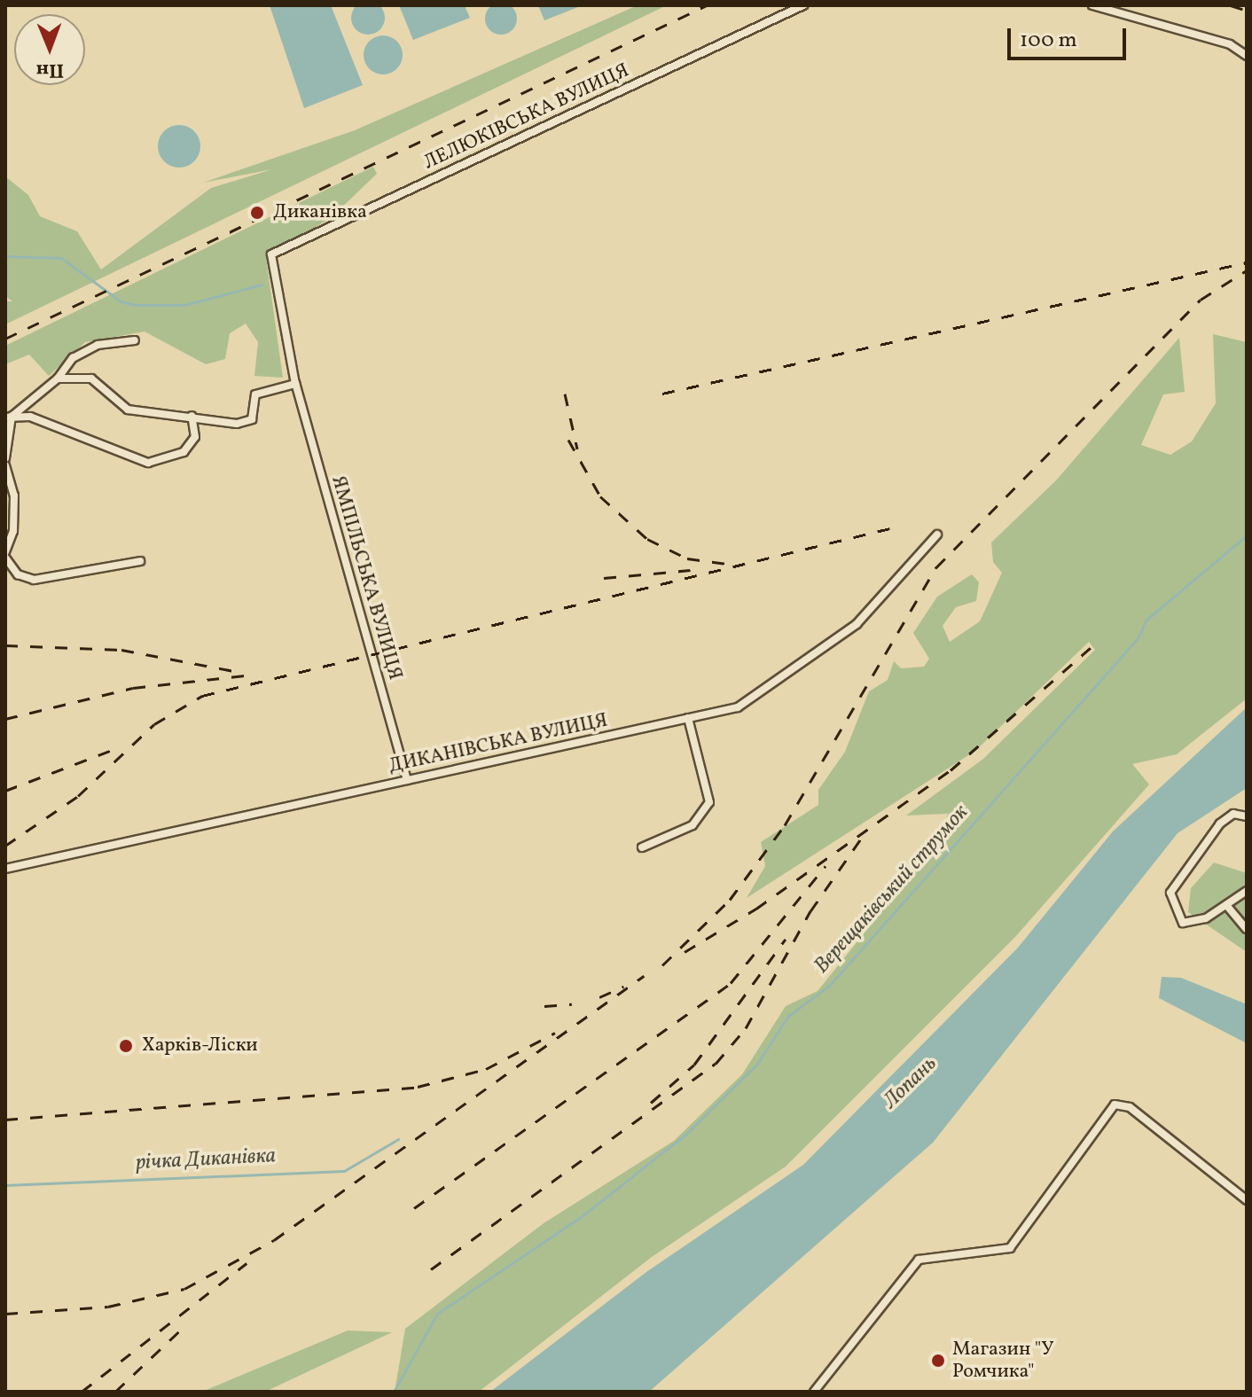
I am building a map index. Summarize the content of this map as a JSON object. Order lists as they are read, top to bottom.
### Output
{
  "streets": {
    "street": ["ЛЕЛЮКІВСЬКА ВУЛИЦЯ", "ЯМПІЛЬСЬКА ВУЛИЦЯ", "ДИКАНІВСЬКА ВУЛИЦЯ"]
  },
  "crossings": [
    ["ЛЕЛЮКІВСЬКА ВУЛИЦЯ", "ЯМПІЛЬСЬКА ВУЛИЦЯ"],
    ["ЯМПІЛЬСЬКА ВУЛИЦЯ", "ДИКАНІВСЬКА ВУЛИЦЯ"]
  ],
  "water": ["Верещаківський струмок", "Лопань", "річка Диканівка"],
  "places": ["Диканівка", "Харків-Ліски", "Магазин \"У Ромчика\""],
  "scale_bar": "100 m",
  "north": "bottom"
}
